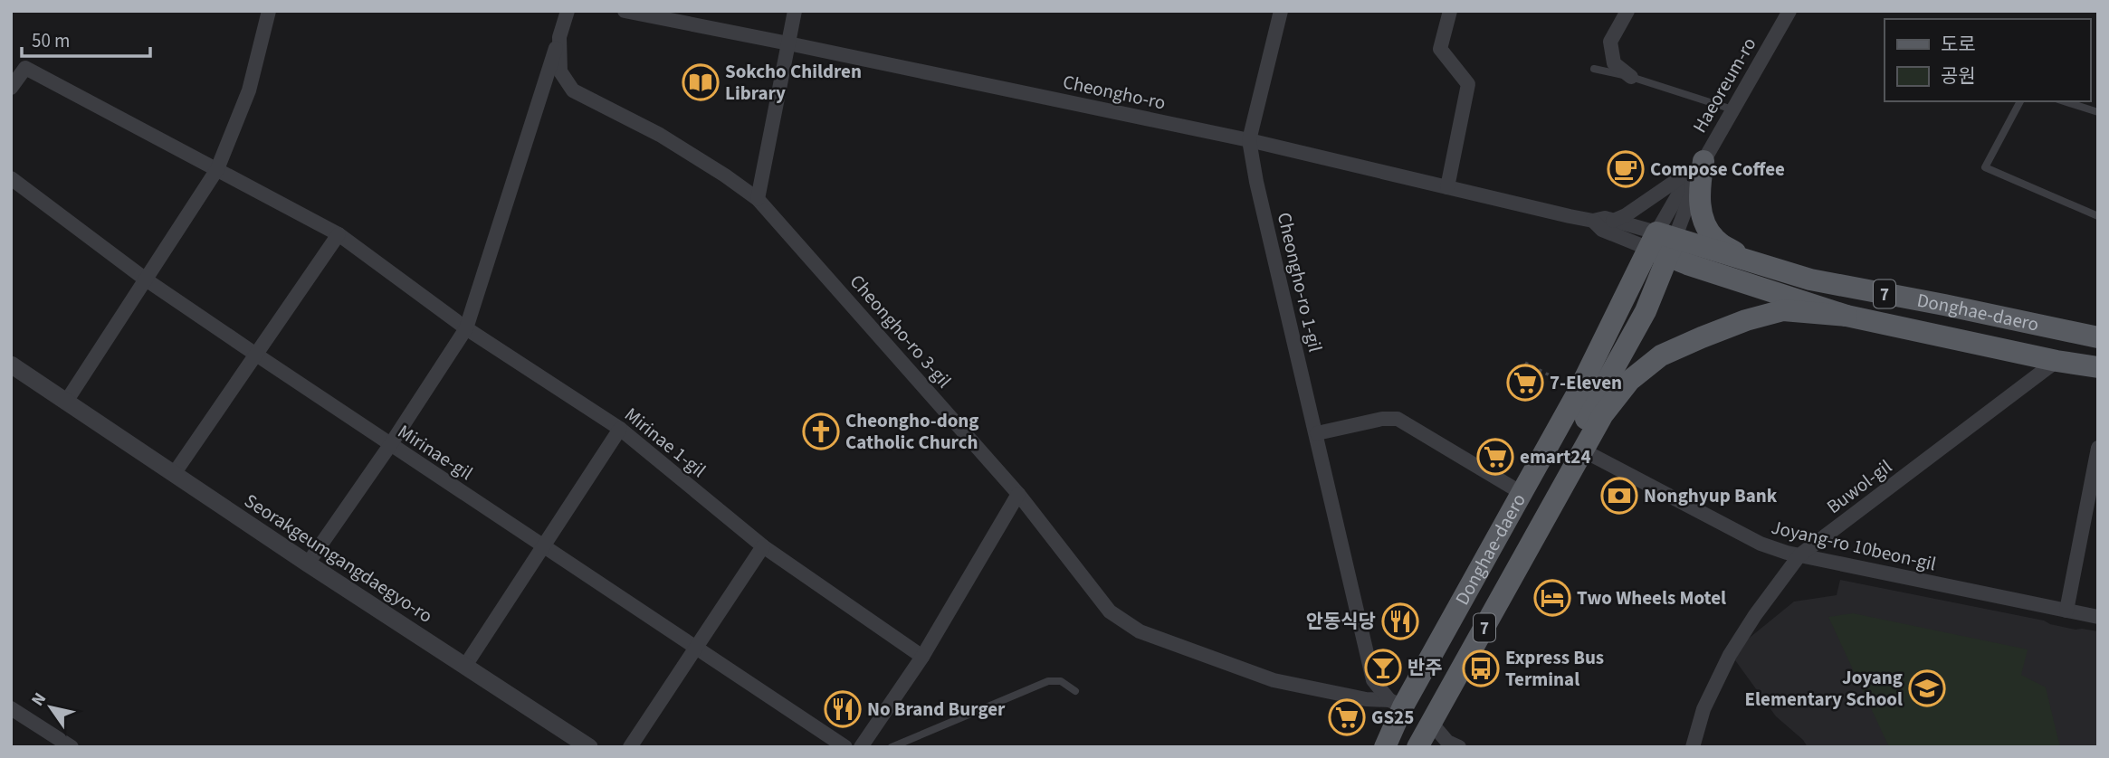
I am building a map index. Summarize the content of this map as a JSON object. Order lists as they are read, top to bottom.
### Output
{
  "streets": {
    "main road": ["7", "Donghae-daero"],
    "street": [
      "Haeoreum-ro",
      "Cheongho-ro",
      "Cheongho-ro 1-gil",
      "Cheongho-ro 3-gil",
      "Mirinae 1-gil",
      "Mirinae-gil",
      "Buwol-gil",
      "Joyang-ro 10beon-gil",
      "Seorakgeumgangdaegyo-ro"
    ]
  },
  "crossings": [
    ["Haeoreum-ro", "Cheongho-ro"],
    ["Haeoreum-ro", "Donghae-daero"],
    ["Cheongho-ro", "Cheongho-ro 1-gil"],
    ["Cheongho-ro", "Donghae-daero"],
    ["Cheongho-ro 1-gil", "Donghae-daero"],
    ["Cheongho-ro 1-gil", "Cheongho-ro 3-gil"],
    ["Donghae-daero", "Cheongho-ro 3-gil"],
    ["Donghae-daero", "Buwol-gil"],
    ["Donghae-daero", "Joyang-ro 10beon-gil"],
    ["Buwol-gil", "Joyang-ro 10beon-gil"]
  ],
  "places": {
    "library": ["Sokcho Children Library"],
    "cafe": ["Compose Coffee"],
    "supermarket": ["7-Eleven", "emart24", "GS25"],
    "church": ["Cheongho-dong Catholic Church"],
    "bank": ["Nonghyup Bank"],
    "hotel": ["Two Wheels Motel"],
    "restaurant": ["안동식당", "No Brand Burger"],
    "bar": ["반주"],
    "bus stop": ["Express Bus Terminal"],
    "school or university": ["Joyang Elementary School"]
  },
  "legend": ["도로", "공원"],
  "scale_bar": "50 m",
  "north": "top left"
}
